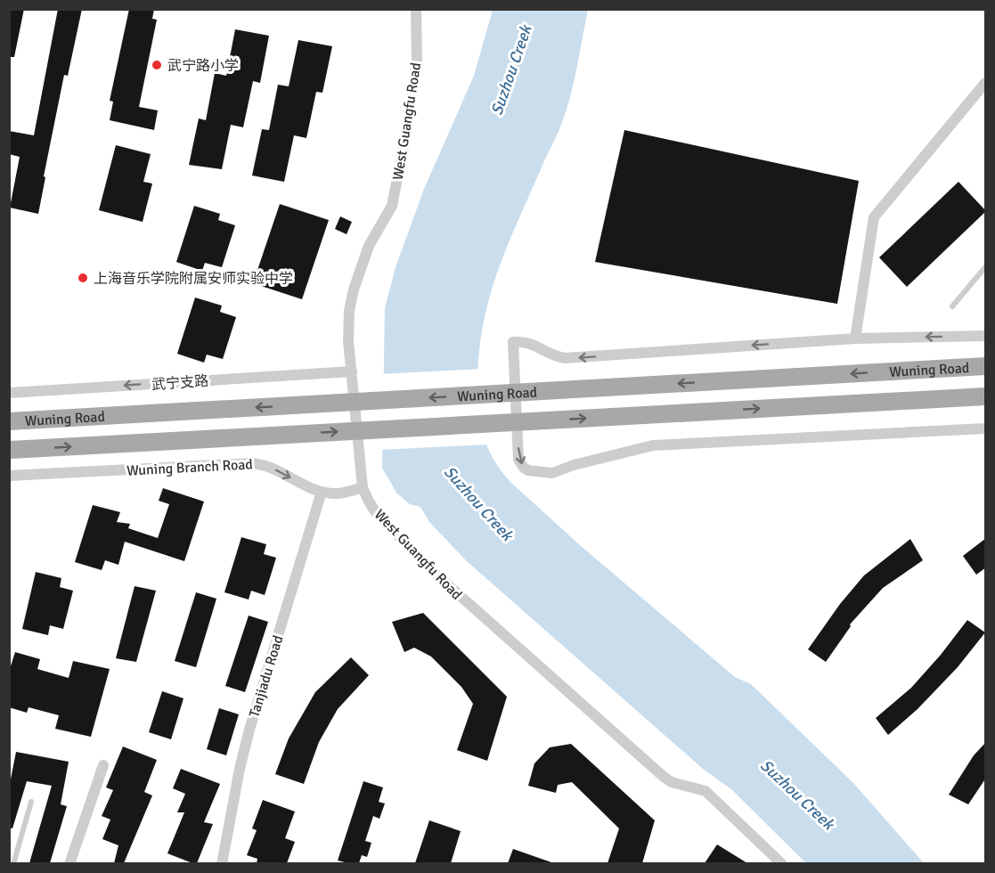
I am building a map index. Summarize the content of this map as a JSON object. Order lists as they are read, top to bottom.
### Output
{
  "streets": {
    "main road": ["Wuning Road"],
    "street": [
      "West Guangfu Road",
      "武宁支路",
      "Wuning Branch Road",
      "Tanjiadu Road"
    ]
  },
  "crossings": [
    ["West Guangfu Road", "武宁支路"],
    ["West Guangfu Road", "Wuning Branch Road"],
    ["Wuning Branch Road", "Tanjiadu Road"]
  ],
  "one_way": ["武宁支路", "Wuning Branch Road"],
  "water": ["Suzhou Creek"],
  "places": ["武宁路小学", "上海音乐学院附属安师实验中学"]
}
